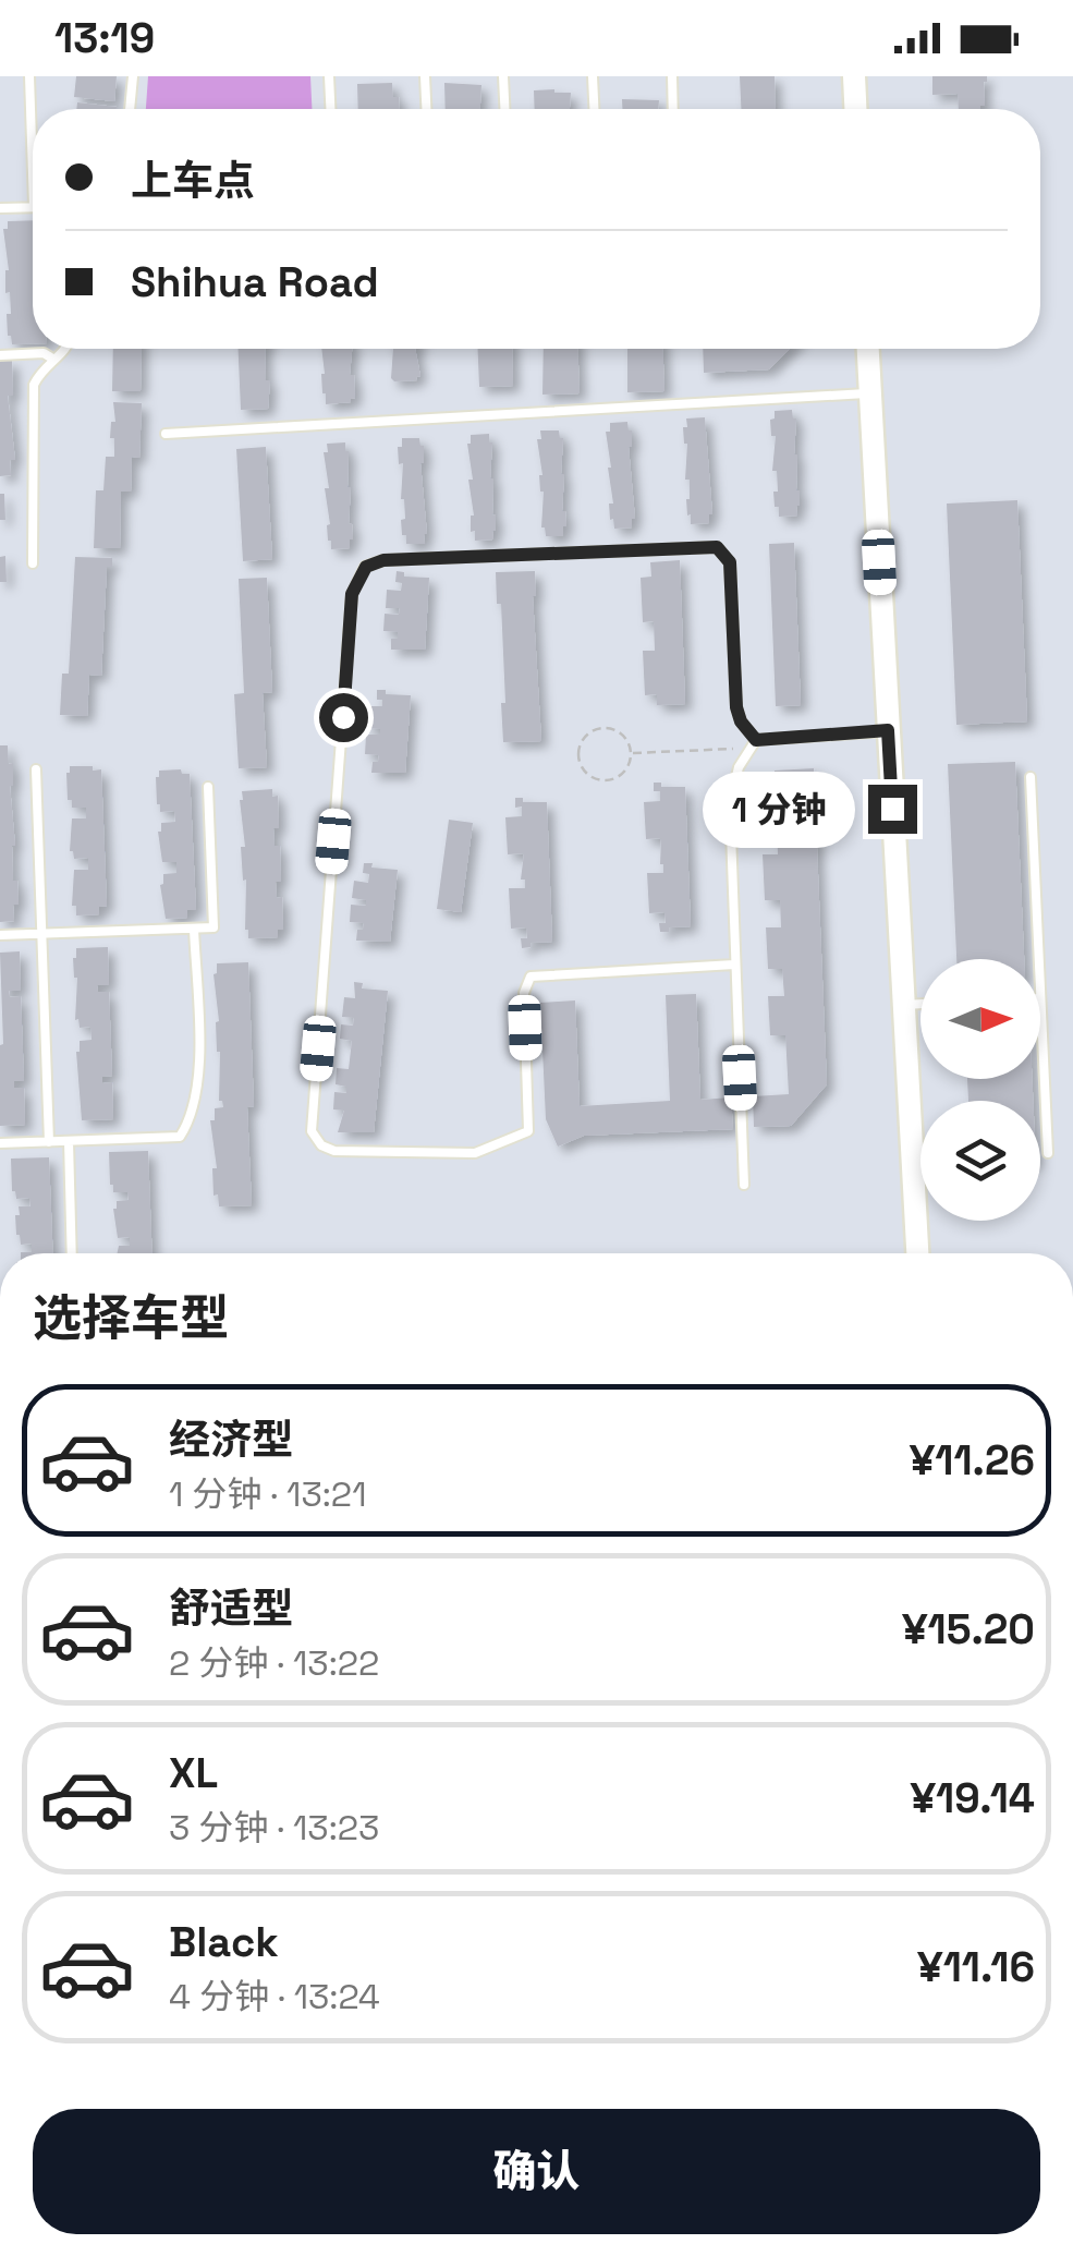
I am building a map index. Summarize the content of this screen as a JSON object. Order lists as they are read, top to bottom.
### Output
{
  "north": "right",
  "page": {
    "status": "13:19",
    "banner": ["上车点", "Shihua Road"],
    "bubble": "1 分钟",
    "heading": "选择车型",
    "list": [
      {
        "name": "经济型",
        "note": "1 分钟 · 13:21",
        "value": "¥11.26"
      },
      {
        "name": "舒适型",
        "note": "2 分钟 · 13:22",
        "value": "¥15.20"
      },
      {
        "name": "XL",
        "note": "3 分钟 · 13:23",
        "value": "¥19.14"
      },
      {
        "name": "Black",
        "note": "4 分钟 · 13:24",
        "value": "¥11.16"
      }
    ],
    "buttons": "确认"
  }
}
